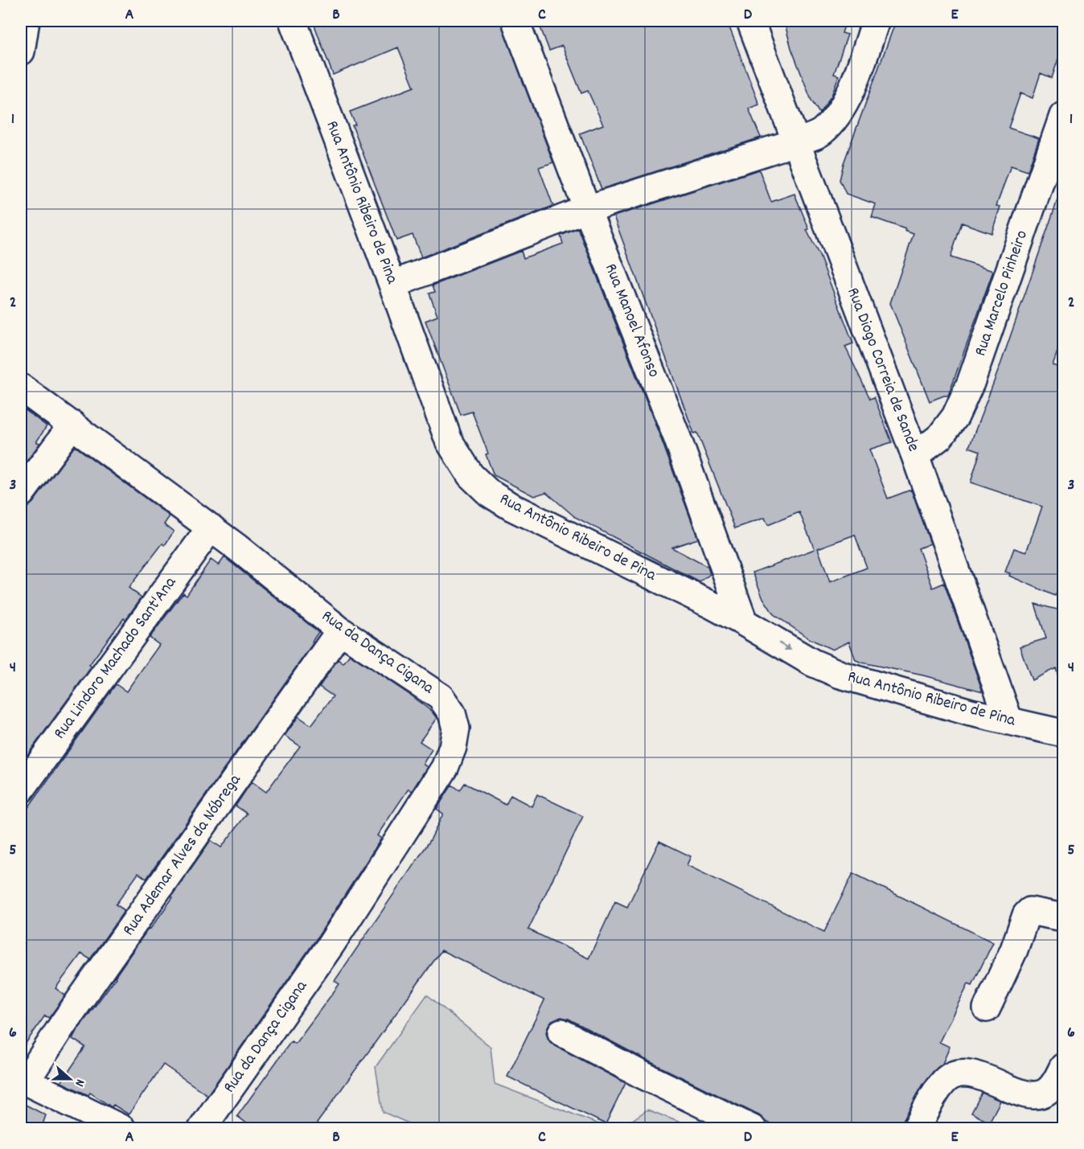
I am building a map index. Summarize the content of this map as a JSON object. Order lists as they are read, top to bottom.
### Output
{
  "streets": {
    "street": [
      "Rua Antônio Ribeiro de Pina",
      "Rua Marcelo Pinheiro",
      "Rua Manoel Afonso",
      "Rua Diogo Correia de Sande",
      "Rua da Dança Cigana",
      "Rua Lindoro Machado Sant'Ana",
      "Rua Ademar Alves da Nóbrega"
    ]
  },
  "crossings": [
    ["Rua Antônio Ribeiro de Pina", "Rua Manoel Afonso"],
    ["Rua Antônio Ribeiro de Pina", "Rua Diogo Correia de Sande"],
    ["Rua Marcelo Pinheiro", "Rua Diogo Correia de Sande"],
    ["Rua da Dança Cigana", "Rua Lindoro Machado Sant'Ana"],
    ["Rua da Dança Cigana", "Rua Ademar Alves da Nóbrega"]
  ],
  "north": "right",
  "grid": {
    "columns": [
      "A",
      "B",
      "C",
      "D",
      "E"
    ],
    "rows": [
      "1",
      "2",
      "3",
      "4",
      "5",
      "6"
    ]
  }
}
